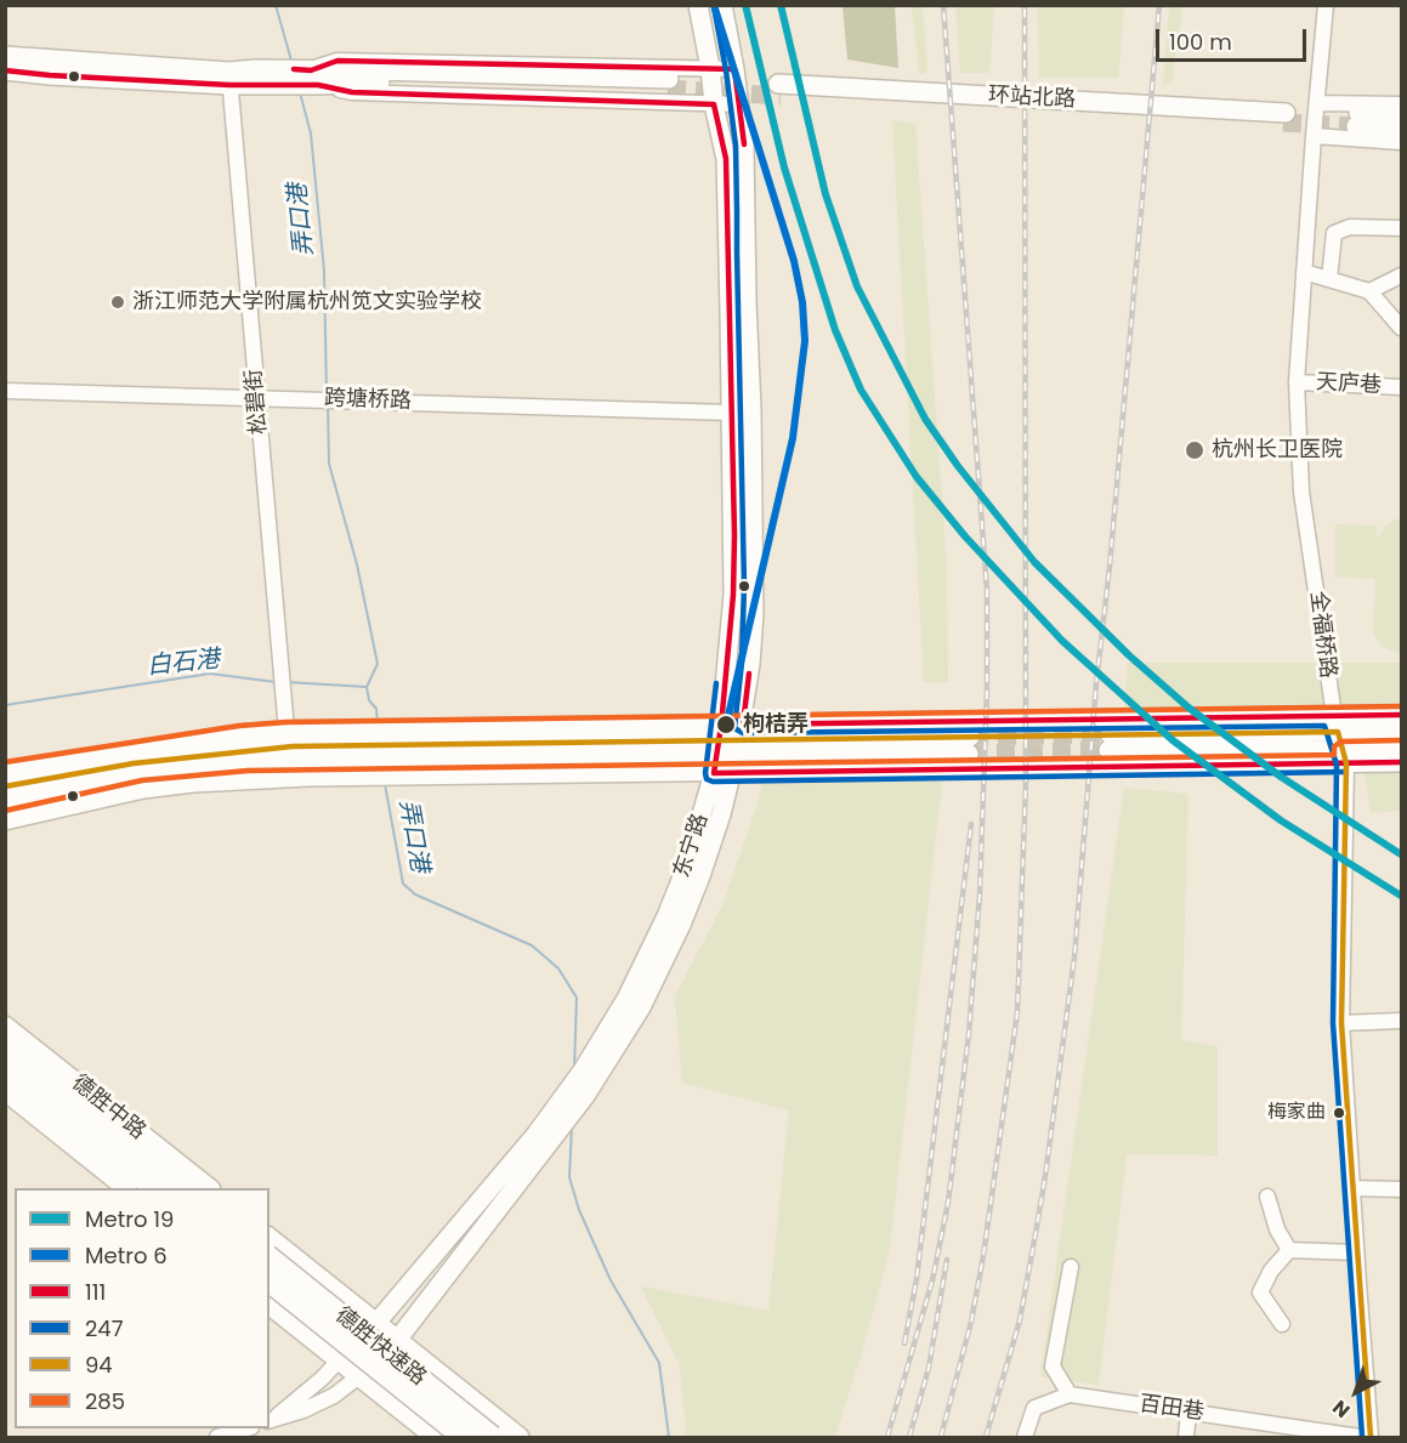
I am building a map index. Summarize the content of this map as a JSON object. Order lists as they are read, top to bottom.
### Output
{
  "streets": {
    "highway": ["德胜快速路"],
    "main road": ["环站北路", "东宁路", "德胜中路"],
    "street": [
      "天庐巷",
      "跨塘桥路",
      "松碧街",
      "全福桥路",
      "百田巷"
    ]
  },
  "crossings": [
    ["天庐巷", "全福桥路"],
    ["跨塘桥路", "松碧街"],
    ["跨塘桥路", "东宁路"]
  ],
  "water": ["弄口港", "白石港"],
  "places": [
    "浙江师范大学附属杭州笕文实验学校",
    "杭州长卫医院",
    "枸桔弄",
    "梅家曲"
  ],
  "lines": [
    "metro line 19",
    "metro line 6",
    "transit line 247",
    "transit line 111",
    "transit line 285",
    "transit line 94"
  ],
  "legend": [
    "Metro 19",
    "Metro 6",
    "111",
    "247",
    "94",
    "285"
  ],
  "scale_bar": "100 m",
  "north": "bottom left"
}
